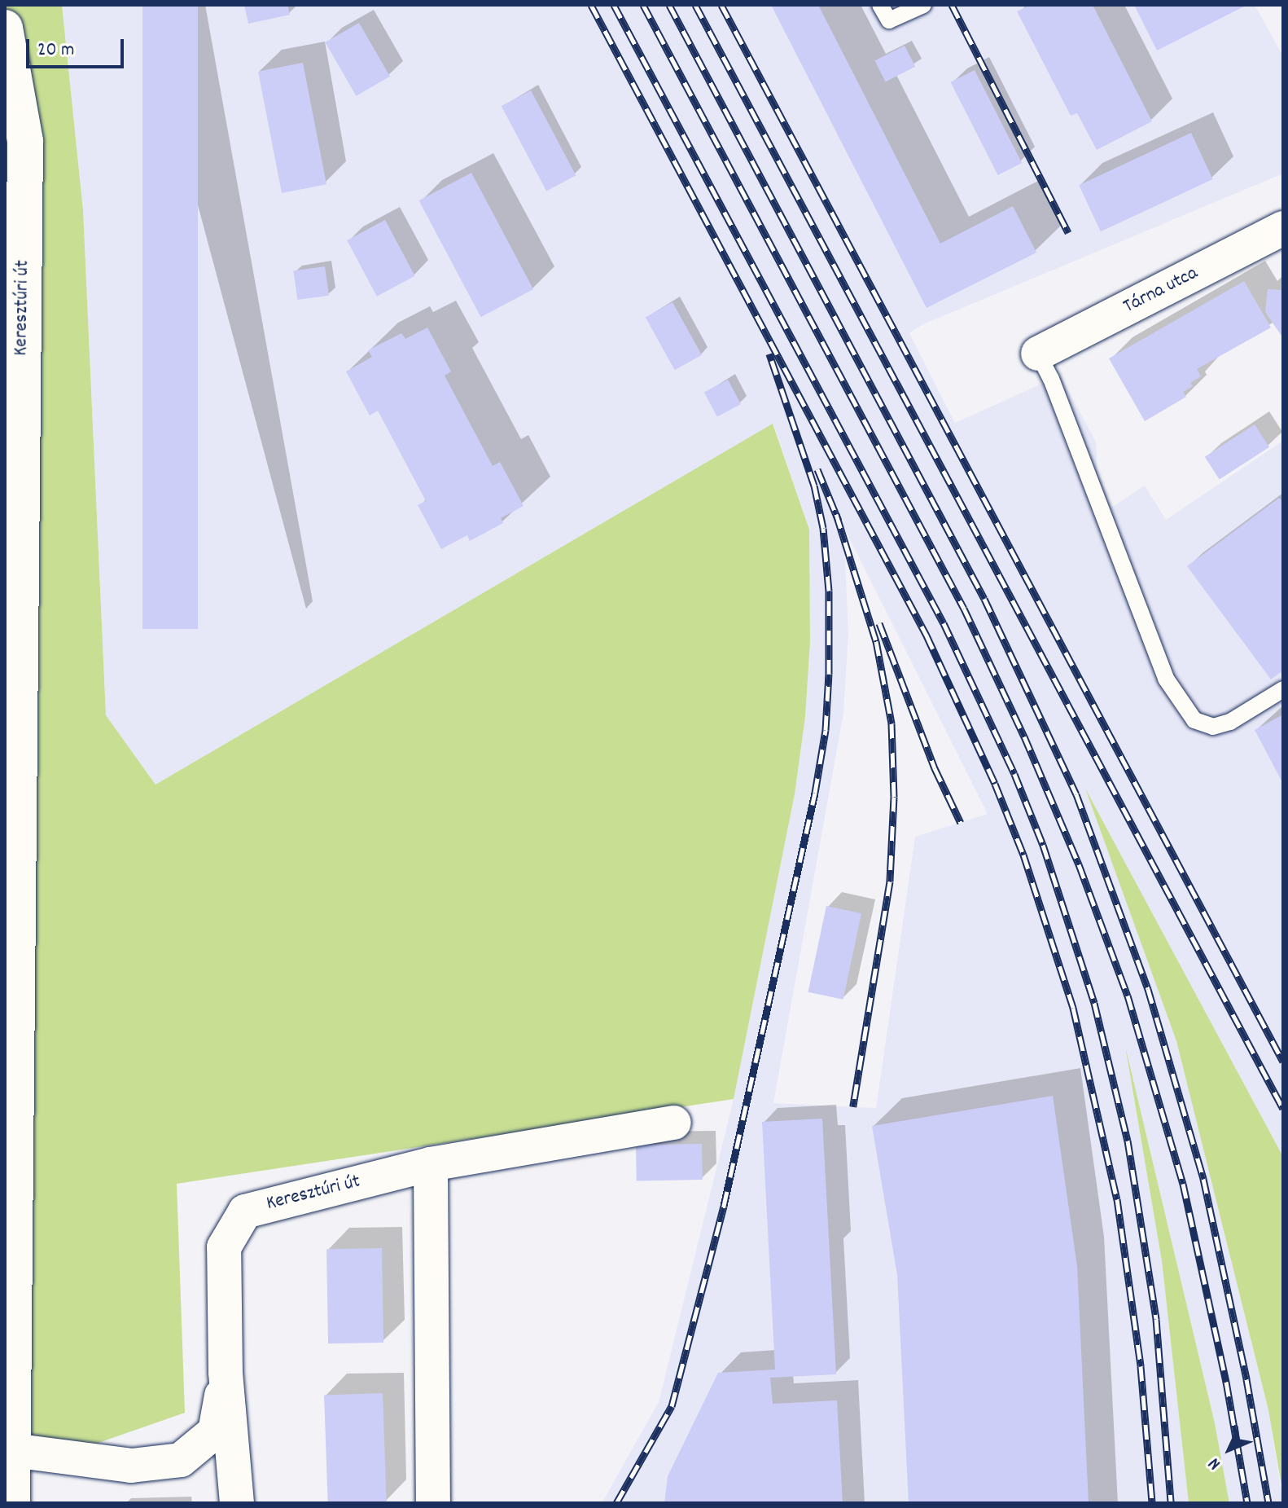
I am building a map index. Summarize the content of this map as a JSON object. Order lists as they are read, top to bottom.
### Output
{
  "streets": {
    "main road": ["Keresztúri út"],
    "street": ["Tárna utca"]
  },
  "scale_bar": "20 m",
  "north": "bottom left"
}
